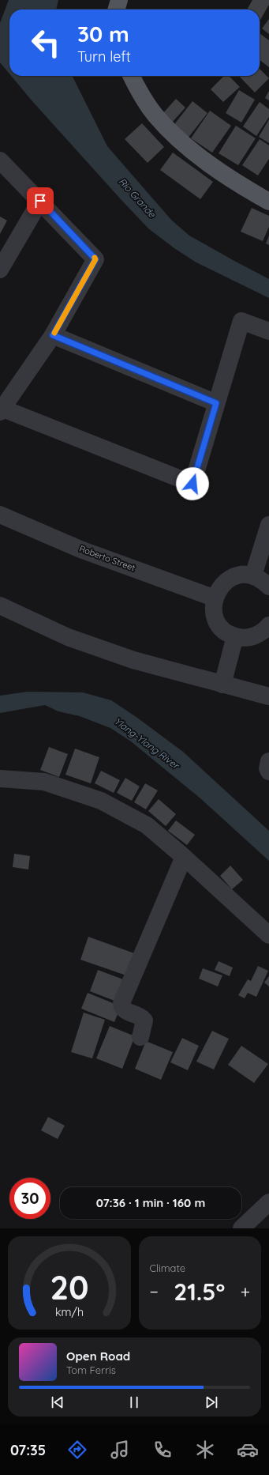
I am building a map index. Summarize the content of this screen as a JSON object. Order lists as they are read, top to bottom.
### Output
{
  "streets": {
    "street": ["Roberto Street"]
  },
  "water": ["Rio Grande", "Ylang-Ylang River"],
  "page": {
    "turn": ["30 m", "Turn left"],
    "limit": "30",
    "trip": "07:36 · 1 min · 160 m",
    "tile": "Climate",
    "heat": ["−", "21.5°", "+"],
    "song": ["Open Road", "Tom Ferris"],
    "tabs": "07:35",
    "gauge": ["20", "km/h"]
  }
}
